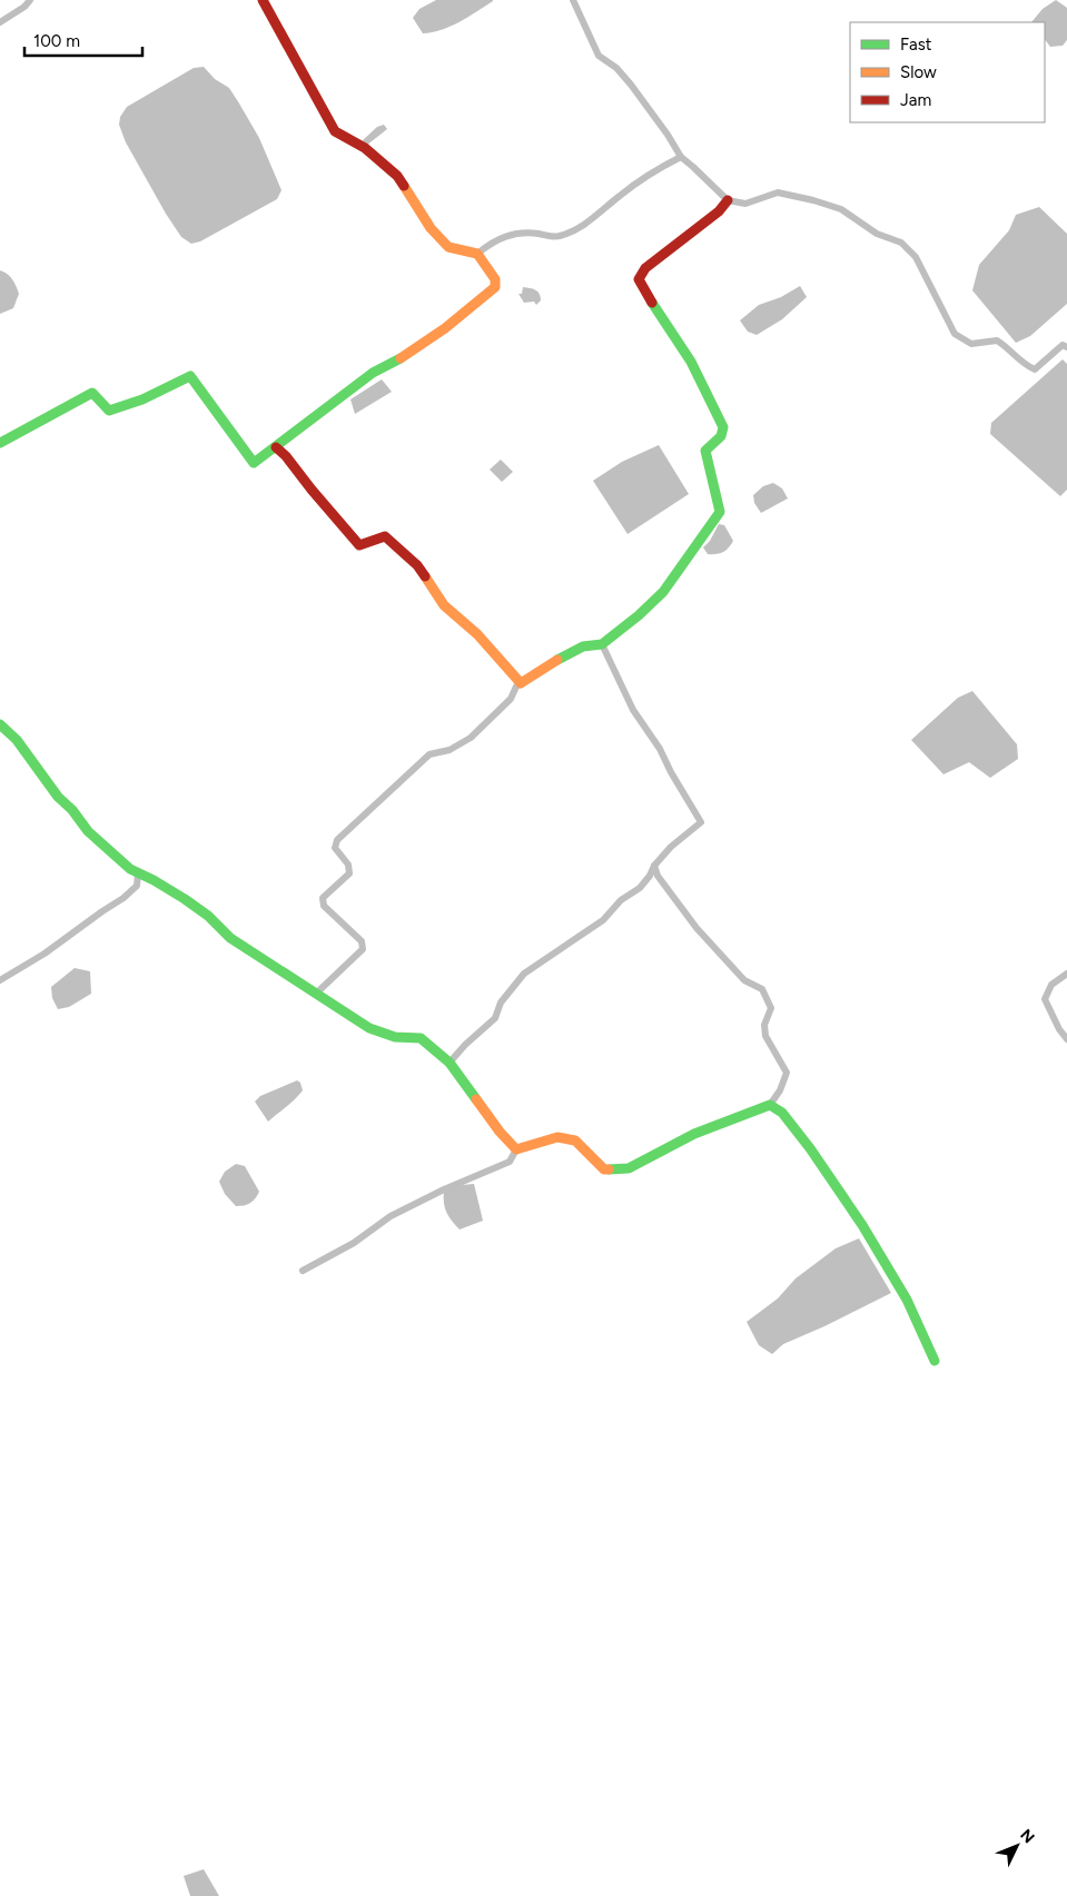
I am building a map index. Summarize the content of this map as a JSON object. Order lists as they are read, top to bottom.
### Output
{
  "legend": ["Fast", "Slow", "Jam"],
  "scale_bar": "100 m",
  "north": "top right"
}
